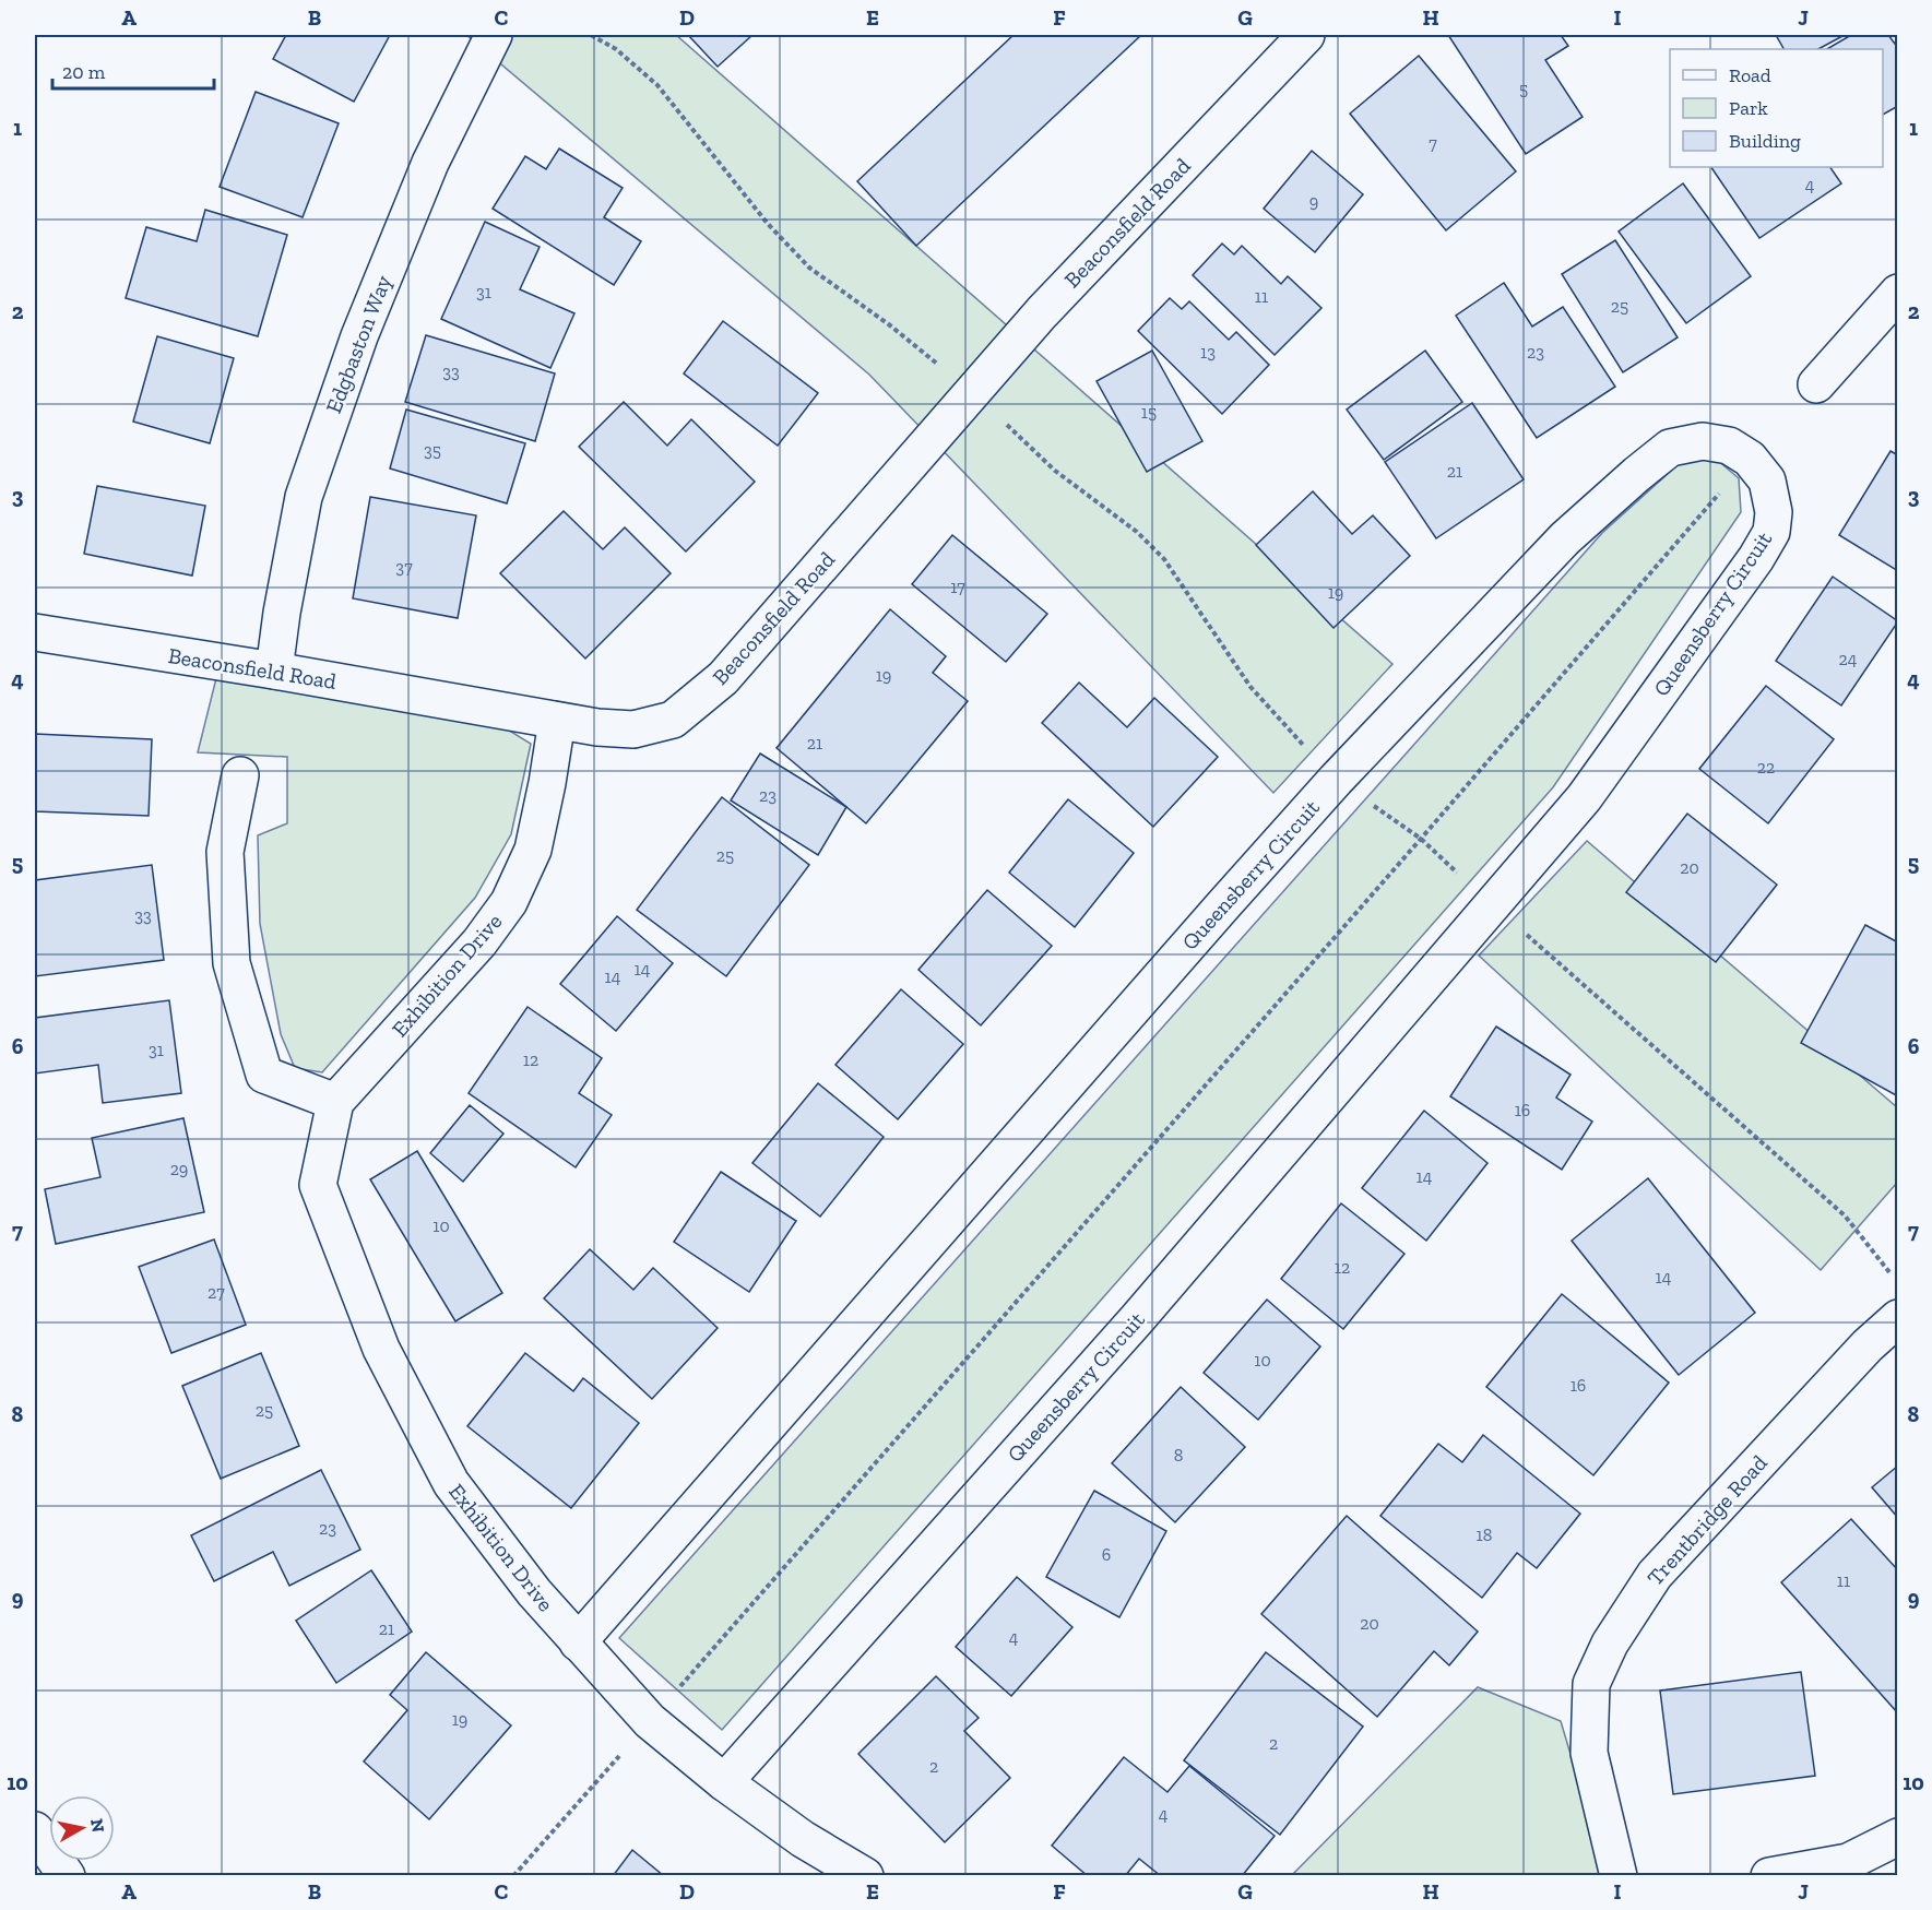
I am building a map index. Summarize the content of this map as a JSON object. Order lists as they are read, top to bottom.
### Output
{
  "streets": {
    "street": [
      "Beaconsfield Road",
      "Edgbaston Way",
      "Queensberry Circuit",
      "Exhibition Drive",
      "Trentbridge Road"
    ]
  },
  "crossings": [
    ["Beaconsfield Road", "Edgbaston Way"],
    ["Beaconsfield Road", "Exhibition Drive"],
    ["Queensberry Circuit", "Exhibition Drive"]
  ],
  "house_numbers": [
    "5",
    "7",
    "4",
    "9",
    "31",
    "11",
    "25",
    "13",
    "23",
    "33",
    "15",
    "35",
    "21",
    "37",
    "17",
    "19",
    "24",
    "19",
    "21",
    "22",
    "23",
    "25",
    "20",
    "33",
    "14",
    "14",
    "31",
    "12",
    "16",
    "29",
    "14",
    "10",
    "12",
    "14",
    "27",
    "10",
    "16",
    "25",
    "8",
    "23",
    "18",
    "6",
    "11",
    "20",
    "21",
    "4",
    "19",
    "2",
    "2",
    "4"
  ],
  "legend": ["Road", "Park", "Building"],
  "scale_bar": "20 m",
  "north": "right",
  "grid": {
    "columns": [
      "A",
      "B",
      "C",
      "D",
      "E",
      "F",
      "G",
      "H",
      "I",
      "J"
    ],
    "rows": [
      "1",
      "2",
      "3",
      "4",
      "5",
      "6",
      "7",
      "8",
      "9",
      "10"
    ]
  }
}
